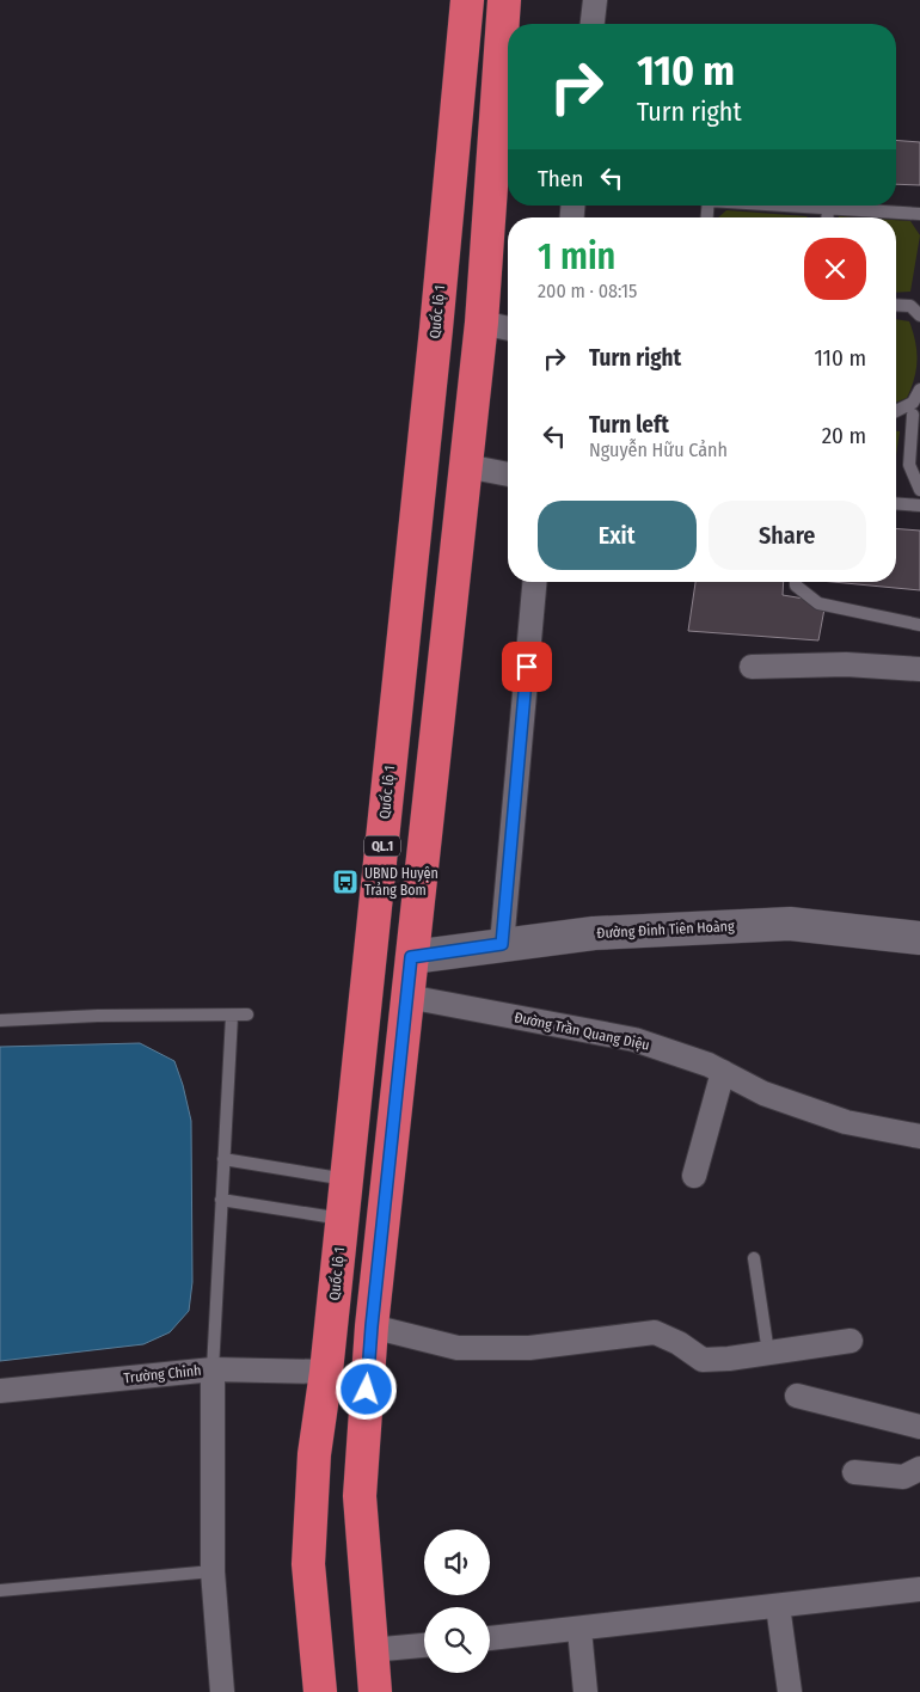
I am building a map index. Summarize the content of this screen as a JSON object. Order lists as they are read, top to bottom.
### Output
{
  "streets": {
    "highway": ["Quốc lộ 1", "QL.1"],
    "street": ["Đường Đinh Tiên Hoàng", "Đường Trần Quang Diệu", "Trường Chinh"]
  },
  "crossings": [
    ["Quốc lộ 1", "Trường Chinh"],
    ["QL.1", "Đường Đinh Tiên Hoàng"],
    ["QL.1", "Đường Trần Quang Diệu"]
  ],
  "places": {
    "bus stop": ["UBND Huyện Trảng Bom"]
  },
  "page": {
    "turn": ["110 m", "Turn right"],
    "then": "Then",
    "heading": ["1 min", "200 m · 08:15"],
    "list": [
      {
        "name": "Turn right",
        "value": "110 m"
      },
      {
        "name": "Turn left",
        "note": "Nguyễn Hữu Cảnh",
        "value": "20 m"
      }
    ],
    "buttons": ["Exit", "Share"]
  }
}
